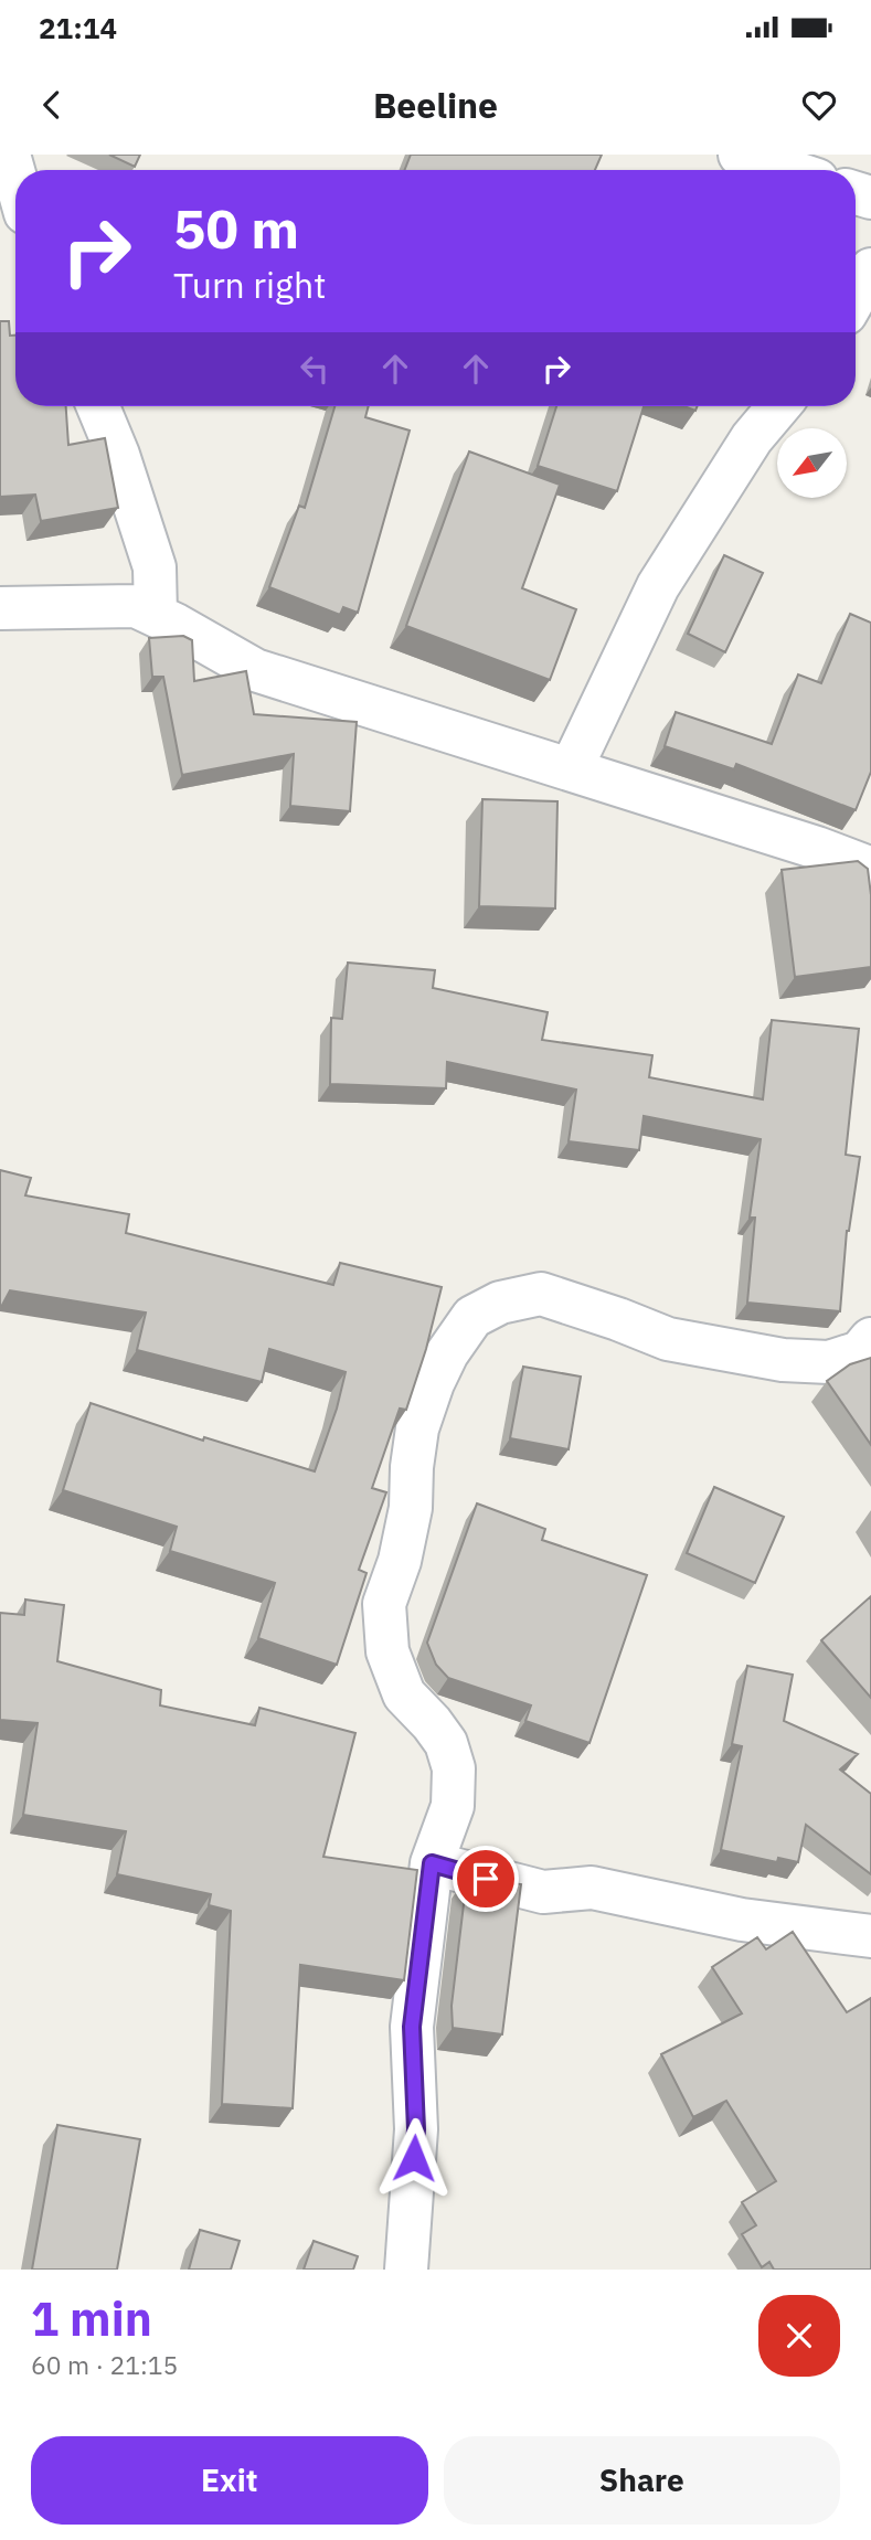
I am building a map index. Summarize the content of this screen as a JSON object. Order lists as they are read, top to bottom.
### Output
{
  "north": "bottom left",
  "page": {
    "status": "21:14",
    "header": "Beeline",
    "turn": ["50 m", "Turn right"],
    "heading": ["1 min", "60 m · 21:15"],
    "buttons": ["Exit", "Share"]
  }
}
